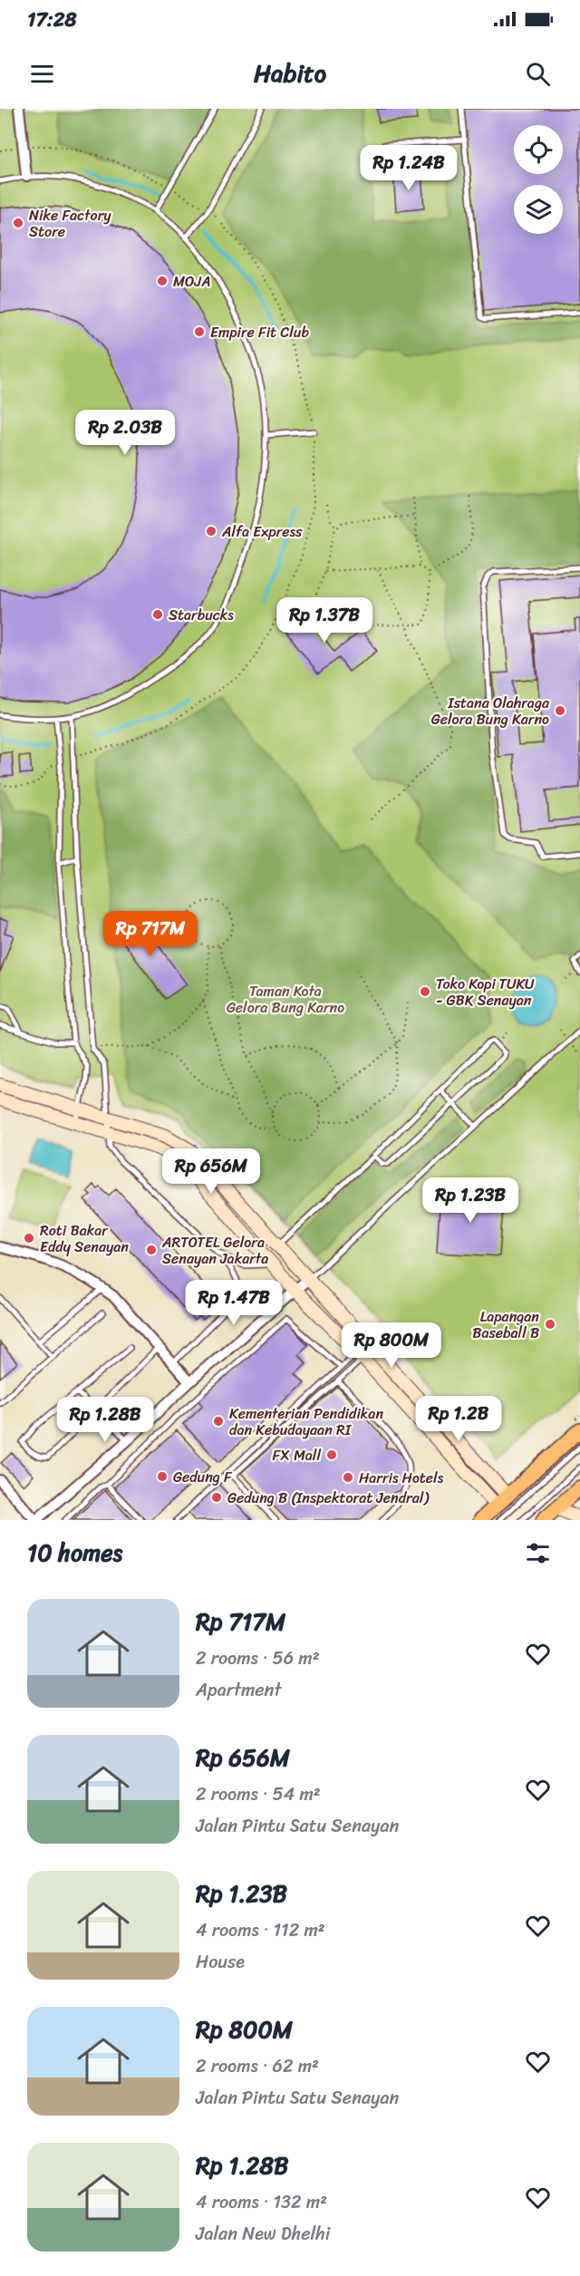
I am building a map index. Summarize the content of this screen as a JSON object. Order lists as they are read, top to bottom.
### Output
{
  "parks": ["Taman Kota Gelora Bung Karno"],
  "places": [
    "Nike Factory Store",
    "MOJA",
    "Empire Fit Club",
    "Alfa Express",
    "Starbucks",
    "Istana Olahraga Gelora Bung Karno",
    "Toko Kopi TUKU - GBK Senayan",
    "Roti Bakar Eddy Senayan",
    "ARTOTEL Gelora Senayan Jakarta",
    "Lapangan Baseball B",
    "Kementerian Pendidikan dan Kebudayaan RI",
    "FX Mall",
    "Gedung F",
    "Harris Hotels",
    "Gedung B (Inspektorat Jendral)"
  ],
  "page": {
    "status": "17:28",
    "header": "Habito",
    "price": [
      "Rp 1.24B",
      "Rp 2.03B",
      "Rp 1.37B",
      "Rp 717M",
      "Rp 656M",
      "Rp 1.23B",
      "Rp 1.47B",
      "Rp 800M",
      "Rp 1.2B",
      "Rp 1.28B"
    ],
    "heading": "10 homes",
    "list": [
      {
        "name": "Rp 717M",
        "note": "2 rooms · 56 m² · Apartment"
      },
      {
        "name": "Rp 656M",
        "note": "2 rooms · 54 m² · Jalan Pintu Satu Senayan"
      },
      {
        "name": "Rp 1.23B",
        "note": "4 rooms · 112 m² · House"
      },
      {
        "name": "Rp 800M",
        "note": "2 rooms · 62 m² · Jalan Pintu Satu Senayan"
      },
      {
        "name": "Rp 1.28B",
        "note": "4 rooms · 132 m² · Jalan New Dhelhi"
      }
    ]
  }
}
